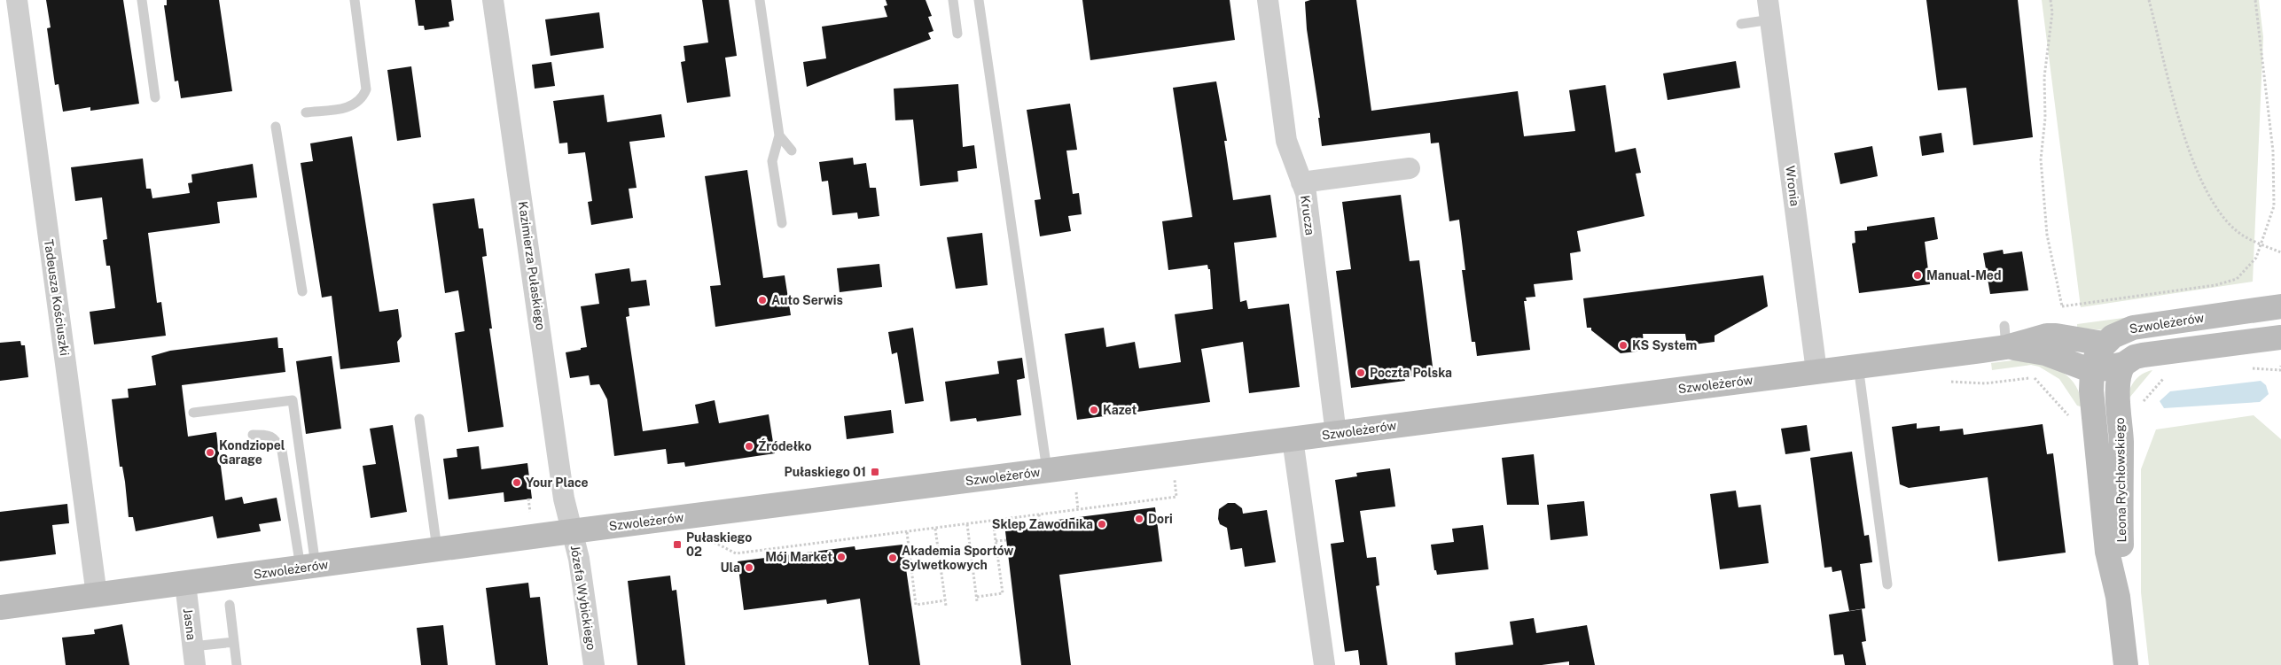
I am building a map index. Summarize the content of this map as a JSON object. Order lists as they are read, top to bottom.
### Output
{
  "streets": {
    "street": [
      "Wronia",
      "Krucza",
      "Kazimierza Pułaskiego",
      "Tadeusza Kościuszki",
      "Szwoleżerów",
      "Leona Rychłowskiego",
      "Józefa Wybickiego",
      "Jasna"
    ]
  },
  "crossings": [
    ["Wronia", "Szwoleżerów"],
    ["Krucza", "Szwoleżerów"],
    ["Kazimierza Pułaskiego", "Szwoleżerów"],
    ["Kazimierza Pułaskiego", "Józefa Wybickiego"],
    ["Tadeusza Kościuszki", "Szwoleżerów"],
    ["Szwoleżerów", "Leona Rychłowskiego"],
    ["Szwoleżerów", "Józefa Wybickiego"],
    ["Szwoleżerów", "Jasna"]
  ],
  "places": {
    "other": [
      "Manual-Med",
      "Auto Serwis",
      "KS System",
      "Poczta Polska",
      "Kazet",
      "Źródełko",
      "Kondziopel Garage",
      "Your Place",
      "Dori",
      "Sklep Zawodnika",
      "Mój Market",
      "Akademia Sportów Sylwetkowych",
      "Ula"
    ],
    "transit": ["Pułaskiego 01", "Pułaskiego 02"]
  }
}
